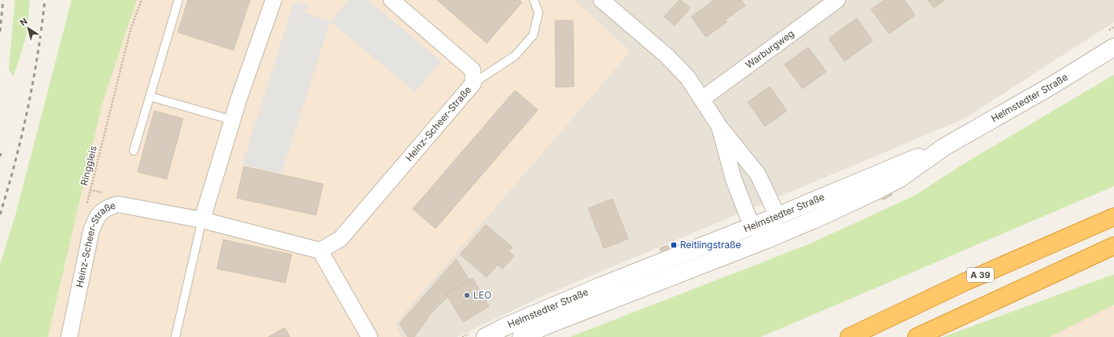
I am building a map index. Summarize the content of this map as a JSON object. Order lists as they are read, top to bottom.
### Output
{
  "streets": {
    "highway": ["A 39"],
    "street": ["Warburgweg", "Helmstedter Straße", "Heinz-Scheer-Straße"],
    "path": ["Ringgleis"]
  },
  "places": {
    "transit": ["Reitlingstraße"],
    "other": ["LEO"]
  },
  "north": "top left"
}
